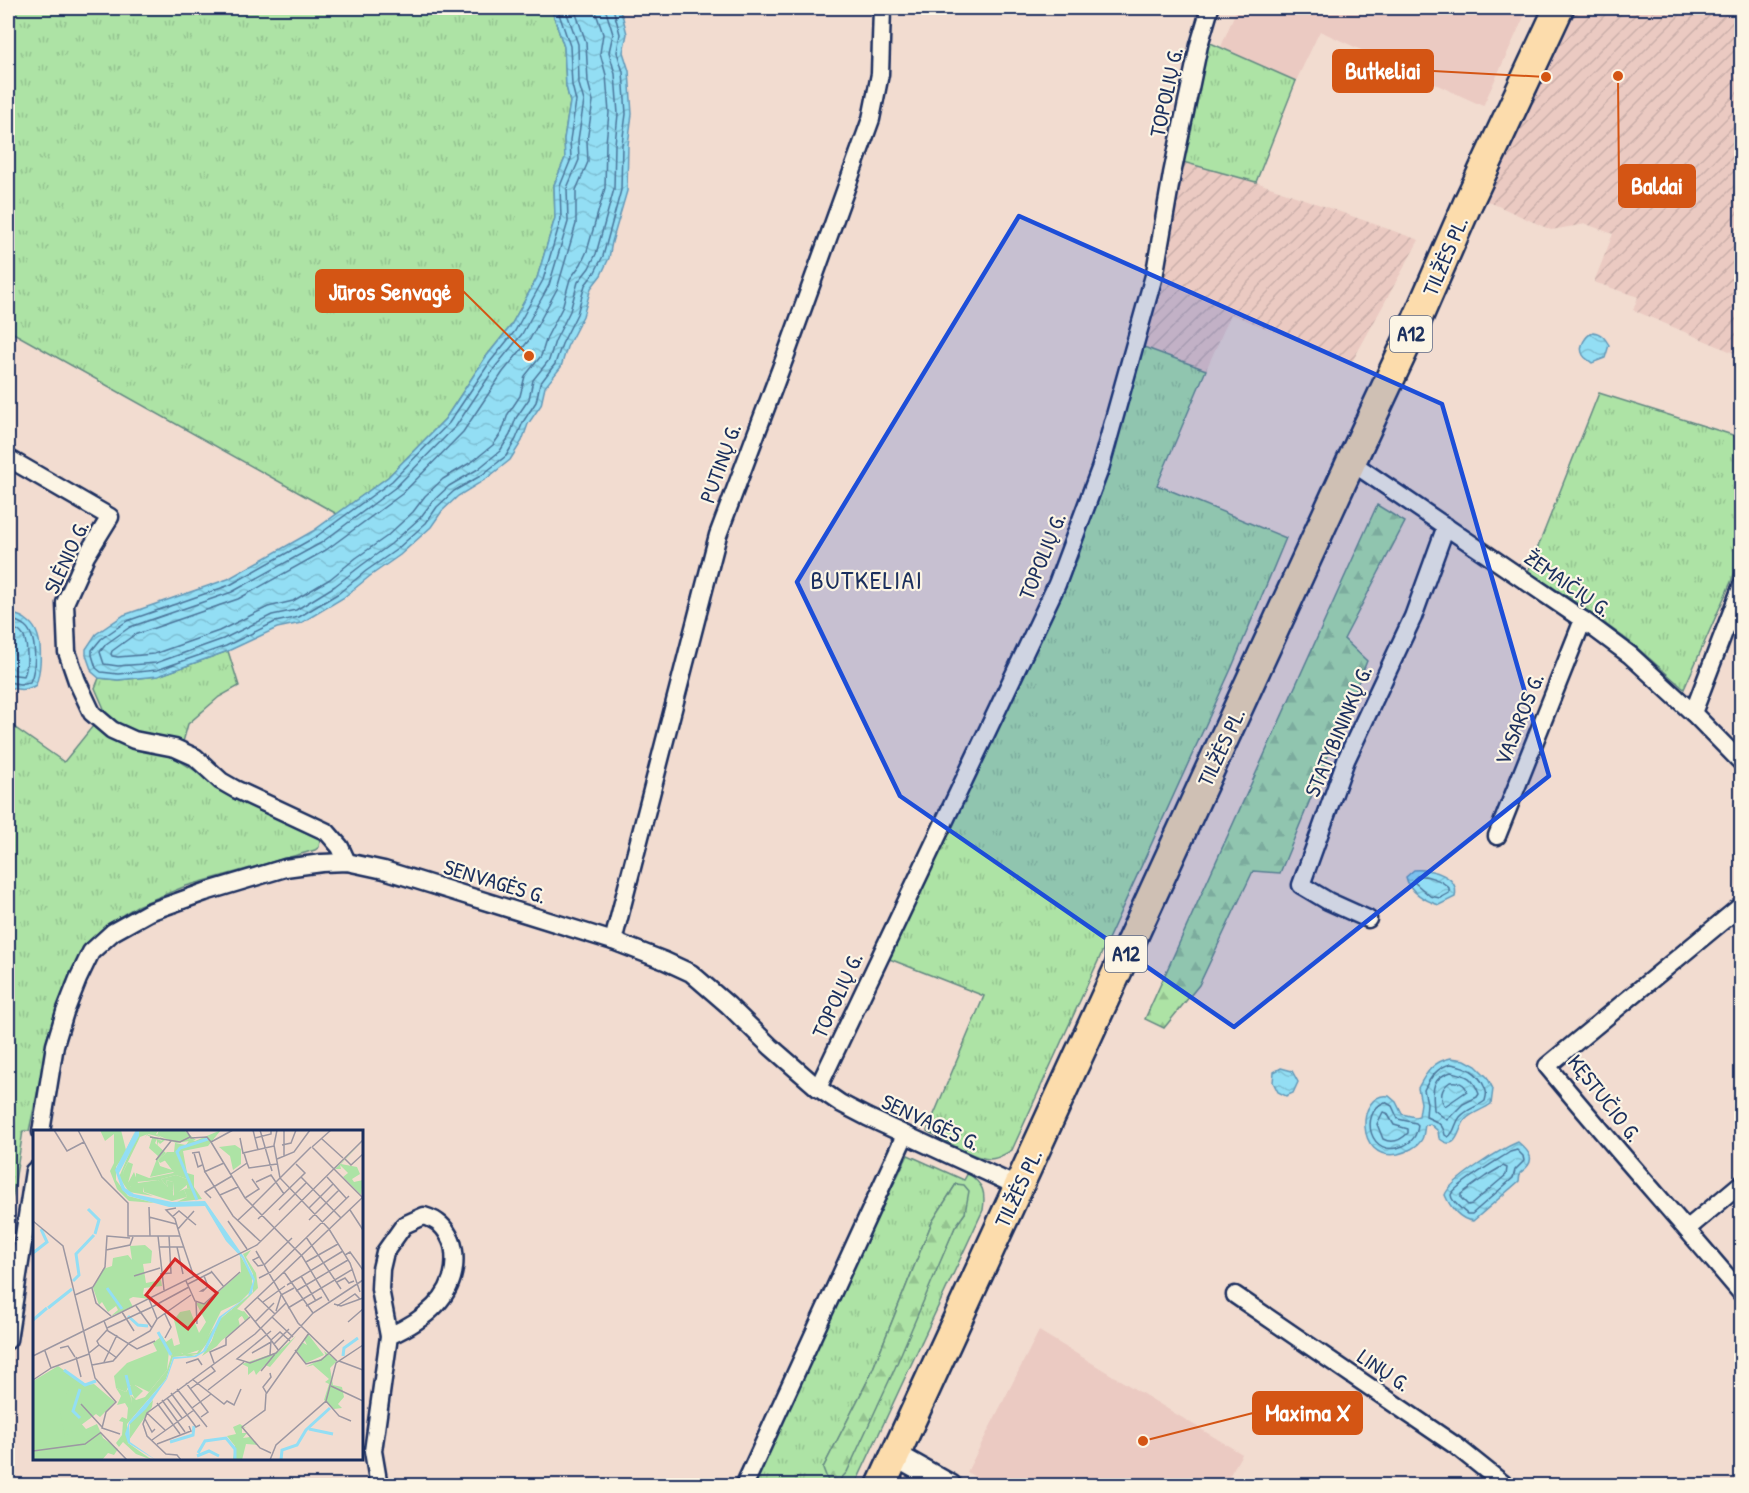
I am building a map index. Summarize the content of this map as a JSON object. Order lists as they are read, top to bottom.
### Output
{
  "streets": {
    "highway": ["TILŽĖS PL.", "A12"],
    "street": [
      "TOPOLIŲ G.",
      "PUTINŲ G.",
      "SLĖNIO G.",
      "ŽEMAIČIŲ G.",
      "VASAROS G.",
      "STATYBININKŲ G.",
      "SENVAGĖS G.",
      "KĘSTUČIO G.",
      "LINŲ G."
    ]
  },
  "crossings": [
    ["TOPOLIŲ G.", "SENVAGĖS G."],
    ["TILŽĖS PL.", "ŽEMAIČIŲ G."],
    ["TILŽĖS PL.", "SENVAGĖS G."],
    ["PUTINŲ G.", "SENVAGĖS G."],
    ["SLĖNIO G.", "SENVAGĖS G."],
    ["ŽEMAIČIŲ G.", "VASAROS G."],
    ["ŽEMAIČIŲ G.", "STATYBININKŲ G."]
  ],
  "districts": ["BUTKELIAI"],
  "places": [
    "Baldai",
    "Butkeliai",
    "Jūros Senvagė",
    "Maxima X"
  ]
}
